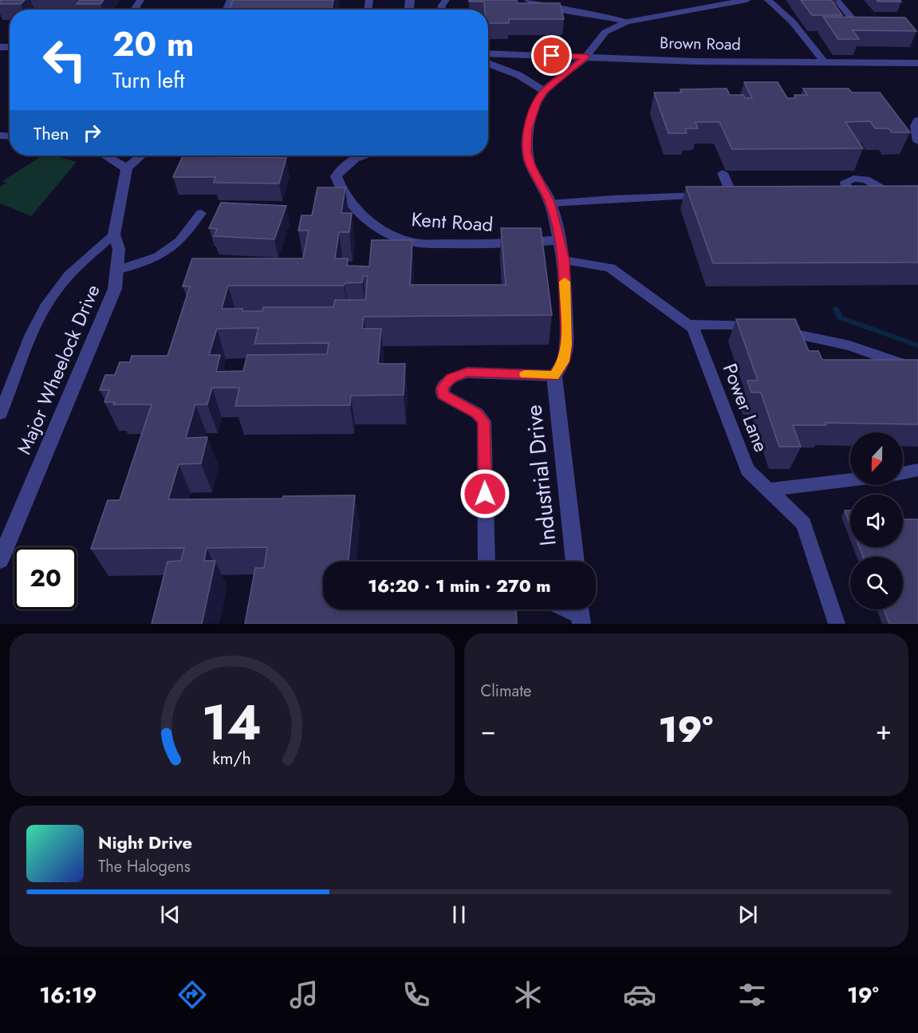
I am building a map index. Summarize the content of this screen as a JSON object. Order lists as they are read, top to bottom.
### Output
{
  "streets": {
    "street": [
      "Brown Road",
      "Kent Road",
      "Major Wheelock Drive",
      "Industrial Drive"
    ],
    "lane": ["Power Lane"]
  },
  "north": "bottom",
  "page": {
    "turn": ["20 m", "Turn left"],
    "then": "Then",
    "limit": "20",
    "trip": "16:20 · 1 min · 270 m",
    "tile": "Climate",
    "heat": ["−", "19°", "+"],
    "song": ["Night Drive", "The Halogens"],
    "tabs": ["16:19", "19°"],
    "gauge": ["14", "km/h"]
  }
}
